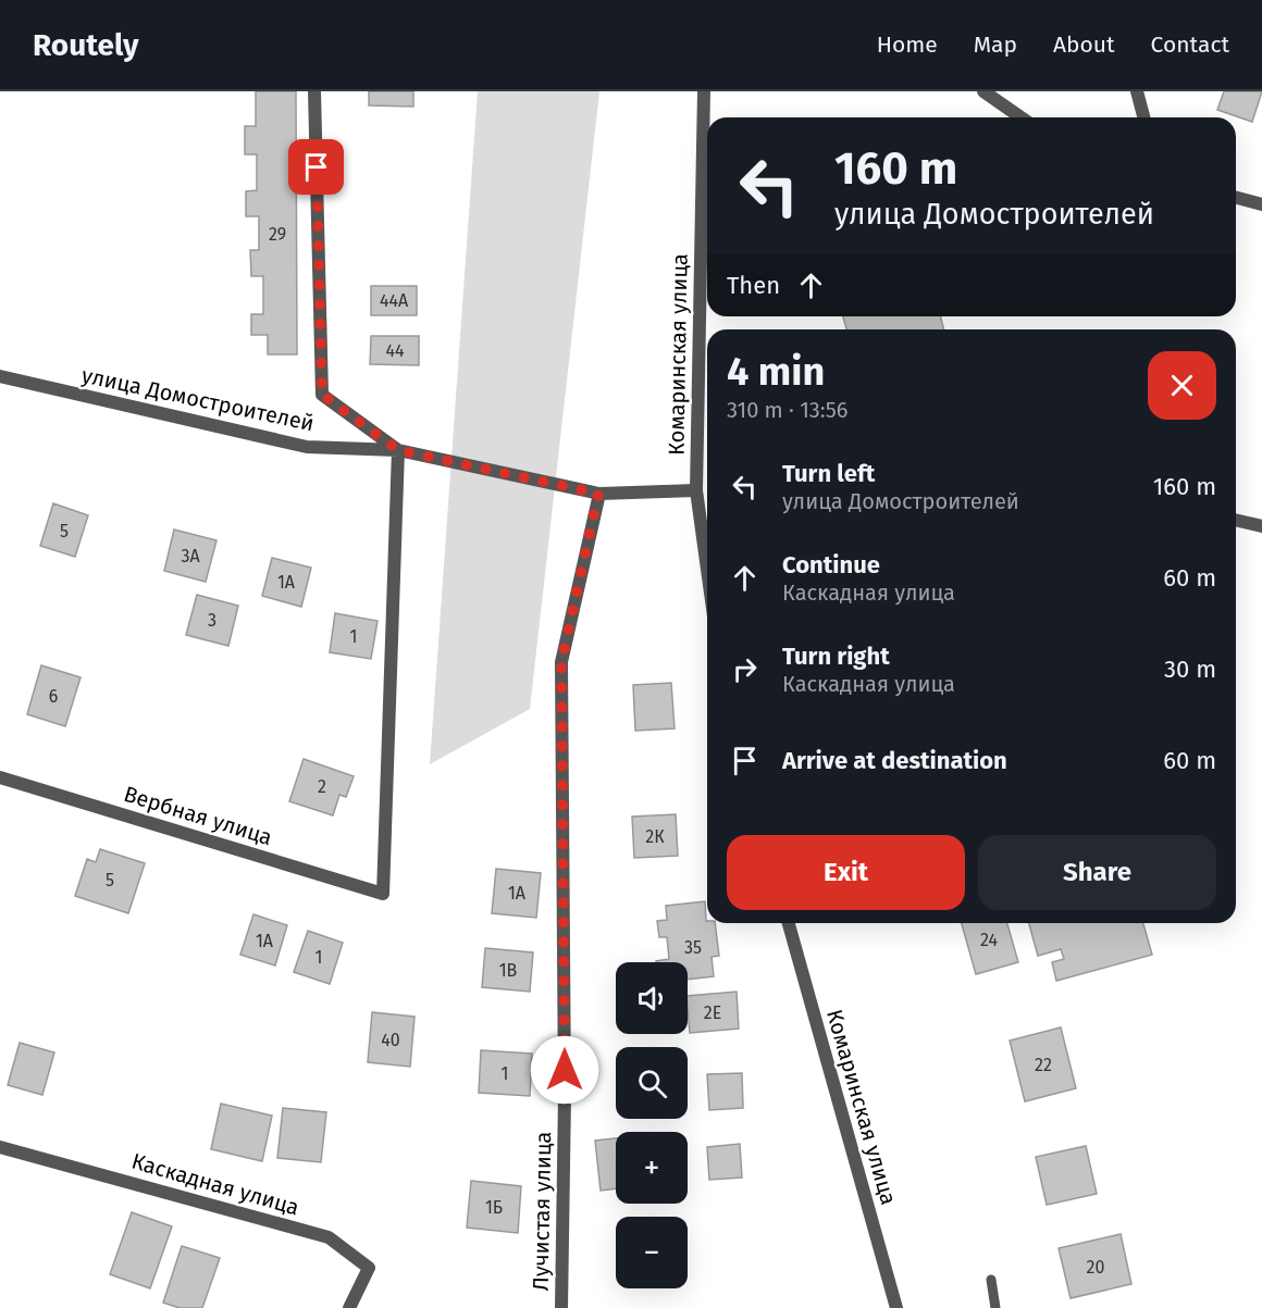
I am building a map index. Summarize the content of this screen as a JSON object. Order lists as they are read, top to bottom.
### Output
{
  "streets": {
    "street": [
      "Комаринская улица",
      "улица Домостроителей",
      "Вербная улица",
      "Каскадная улица",
      "Лучистая улица"
    ]
  },
  "crossings": [
    ["Комаринская улица", "улица Домостроителей"],
    ["улица Домостроителей", "Вербная улица"],
    ["улица Домостроителей", "Лучистая улица"]
  ],
  "house_numbers": [
    "29",
    "44А",
    "44",
    "5",
    "3А",
    "1А",
    "3",
    "1",
    "6",
    "2",
    "2К",
    "5",
    "1А",
    "24",
    "1А",
    "35",
    "1",
    "1В",
    "2Е",
    "40",
    "22",
    "1",
    "1Б",
    "20"
  ],
  "page": {
    "header": "Routely",
    "nav": [
      "Home",
      "Map",
      "About",
      "Contact"
    ],
    "turn": ["160 m", "улица Домостроителей"],
    "then": "Then",
    "heading": ["4 min", "310 m · 13:56"],
    "list": [
      {
        "name": "Turn left",
        "note": "улица Домостроителей",
        "value": "160 m"
      },
      {
        "name": "Continue",
        "note": "Каскадная улица",
        "value": "60 m"
      },
      {
        "name": "Turn right",
        "note": "Каскадная улица",
        "value": "30 m"
      },
      {
        "name": "Arrive at destination",
        "value": "60 m"
      }
    ],
    "buttons": ["Exit", "Share"],
    "map_buttons": ["+", "−"]
  }
}
